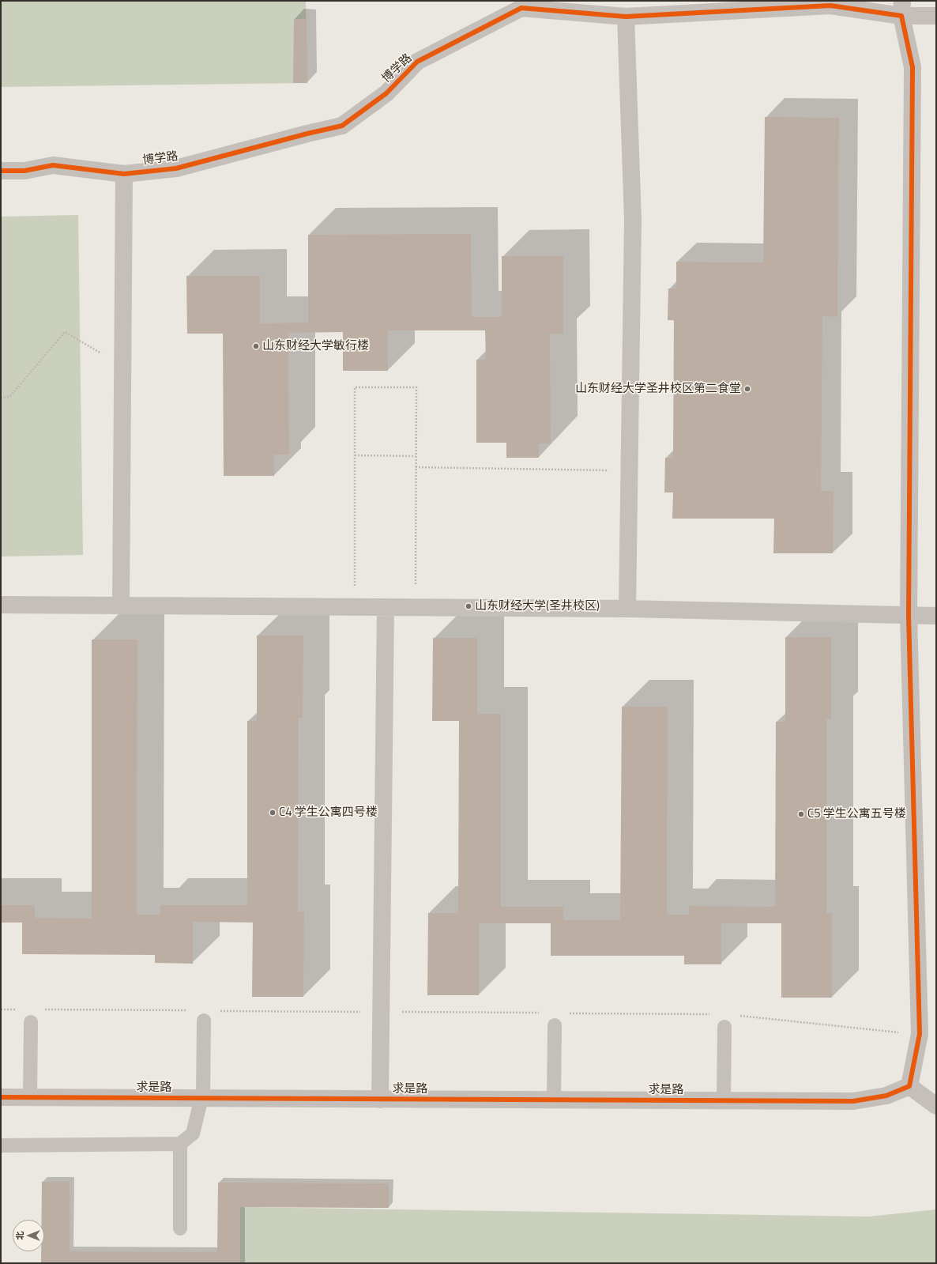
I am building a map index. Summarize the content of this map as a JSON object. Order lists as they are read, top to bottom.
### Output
{
  "streets": {
    "street": ["博学路", "求是路"]
  },
  "places": [
    "山东财经大学敏行楼",
    "山东财经大学圣井校区第二食堂",
    "山东财经大学(圣井校区)",
    "C4 学生公寓四号楼",
    "C5 学生公寓五号楼"
  ],
  "north": "left"
}
